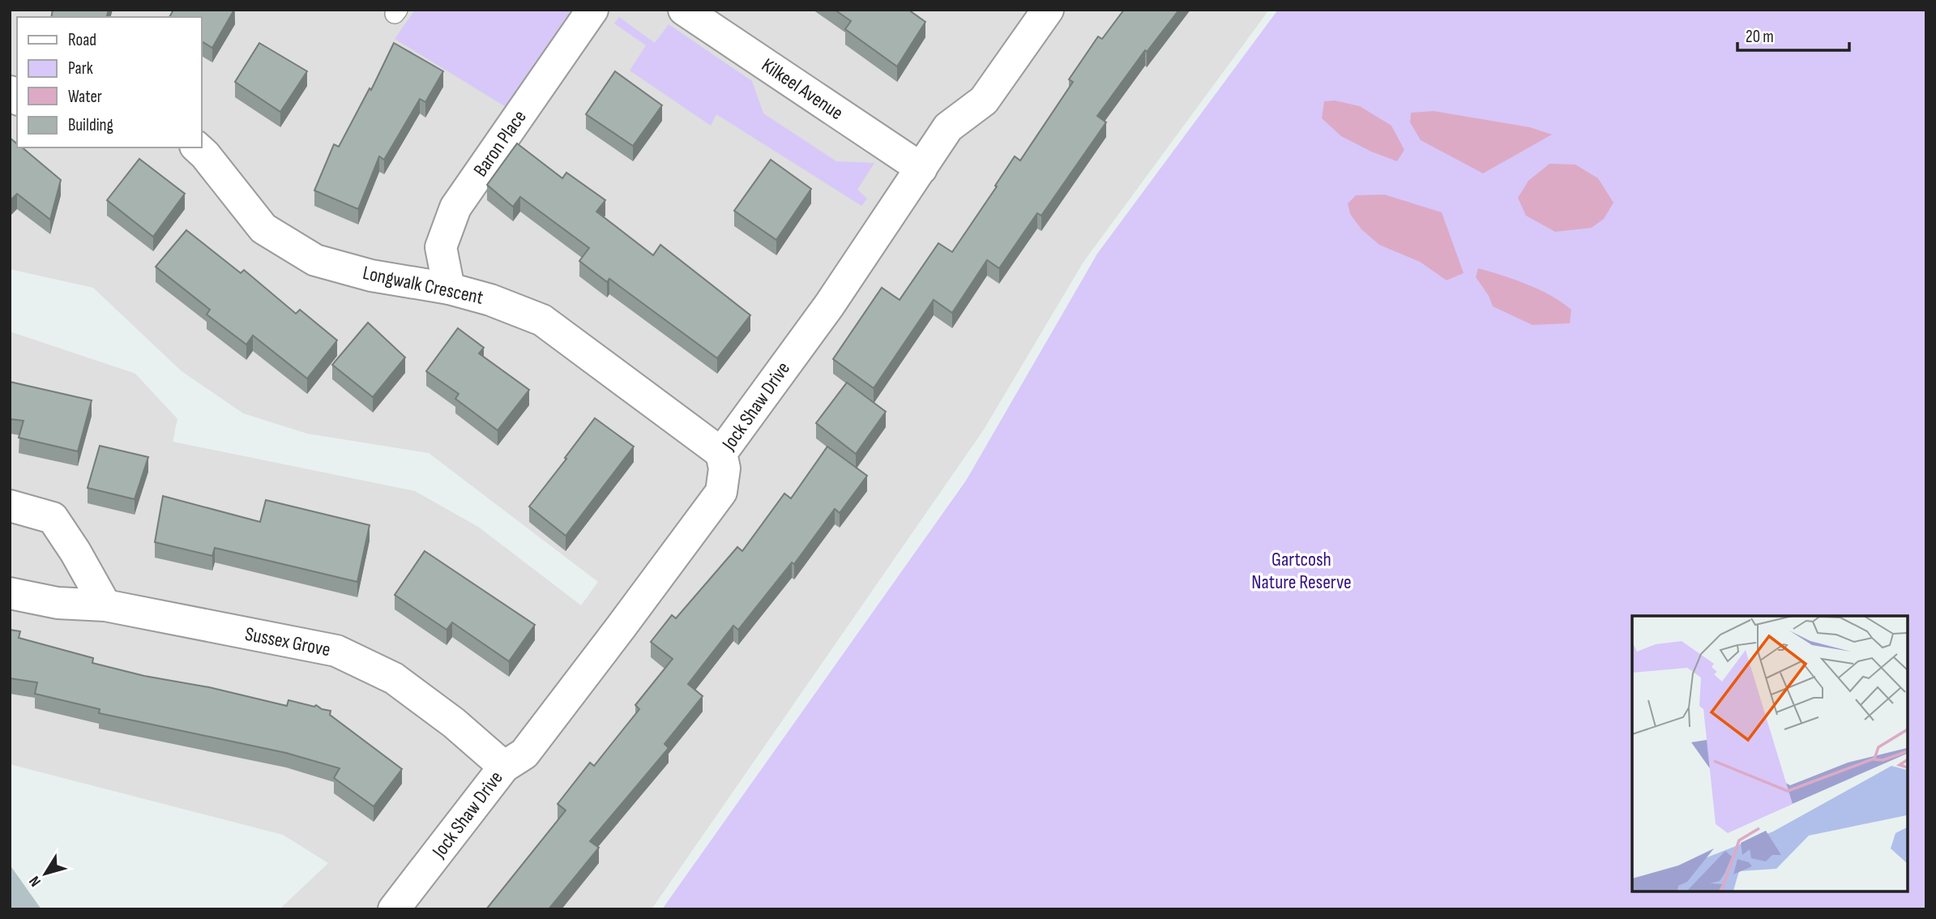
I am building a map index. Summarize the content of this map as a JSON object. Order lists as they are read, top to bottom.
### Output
{
  "streets": {
    "street": [
      "Kilkeel Avenue",
      "Baron Place",
      "Longwalk Crescent",
      "Jock Shaw Drive",
      "Sussex Grove"
    ]
  },
  "crossings": [
    ["Kilkeel Avenue", "Jock Shaw Drive"],
    ["Baron Place", "Longwalk Crescent"],
    ["Longwalk Crescent", "Jock Shaw Drive"],
    ["Jock Shaw Drive", "Sussex Grove"]
  ],
  "parks": ["Gartcosh Nature Reserve"],
  "legend": [
    "Road",
    "Park",
    "Water",
    "Building"
  ],
  "scale_bar": "20 m",
  "north": "bottom left"
}
